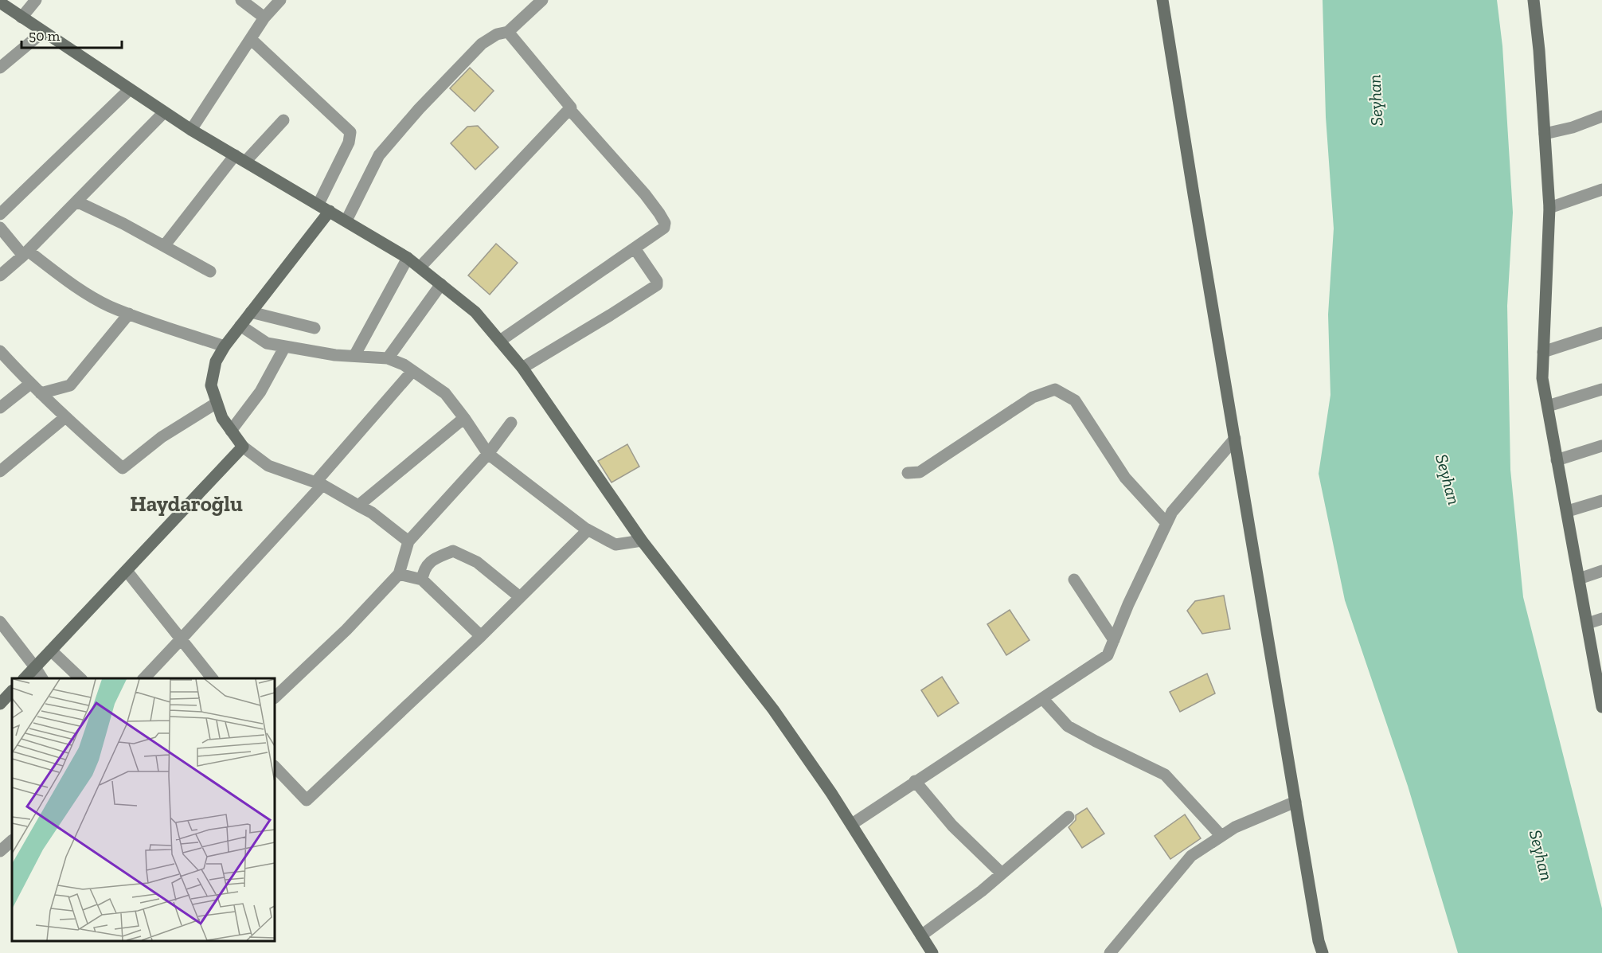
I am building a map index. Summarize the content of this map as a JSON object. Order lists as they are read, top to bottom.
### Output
{
  "districts": ["Haydaroğlu"],
  "water": ["Seyhan"],
  "scale_bar": "50 m"
}
